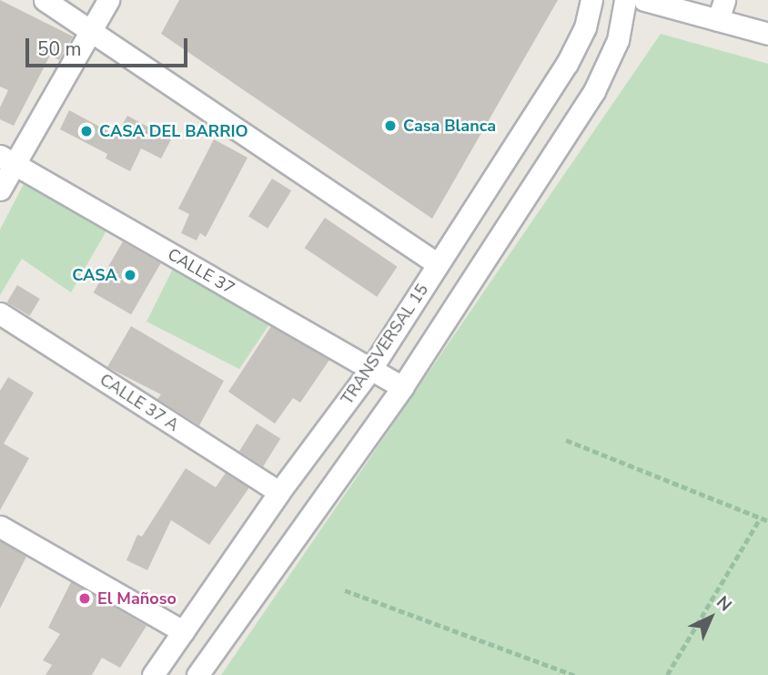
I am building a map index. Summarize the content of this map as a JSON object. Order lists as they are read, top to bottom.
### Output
{
  "streets": {
    "street": ["CALLE 37", "TRANSVERSAL 15", "CALLE 37 A"]
  },
  "crossings": [
    ["CALLE 37", "TRANSVERSAL 15"],
    ["TRANSVERSAL 15", "CALLE 37 A"]
  ],
  "places": [
    "Casa Blanca",
    "CASA DEL BARRIO",
    "CASA",
    "El Mañoso"
  ],
  "scale_bar": "50 m",
  "north": "top right"
}
